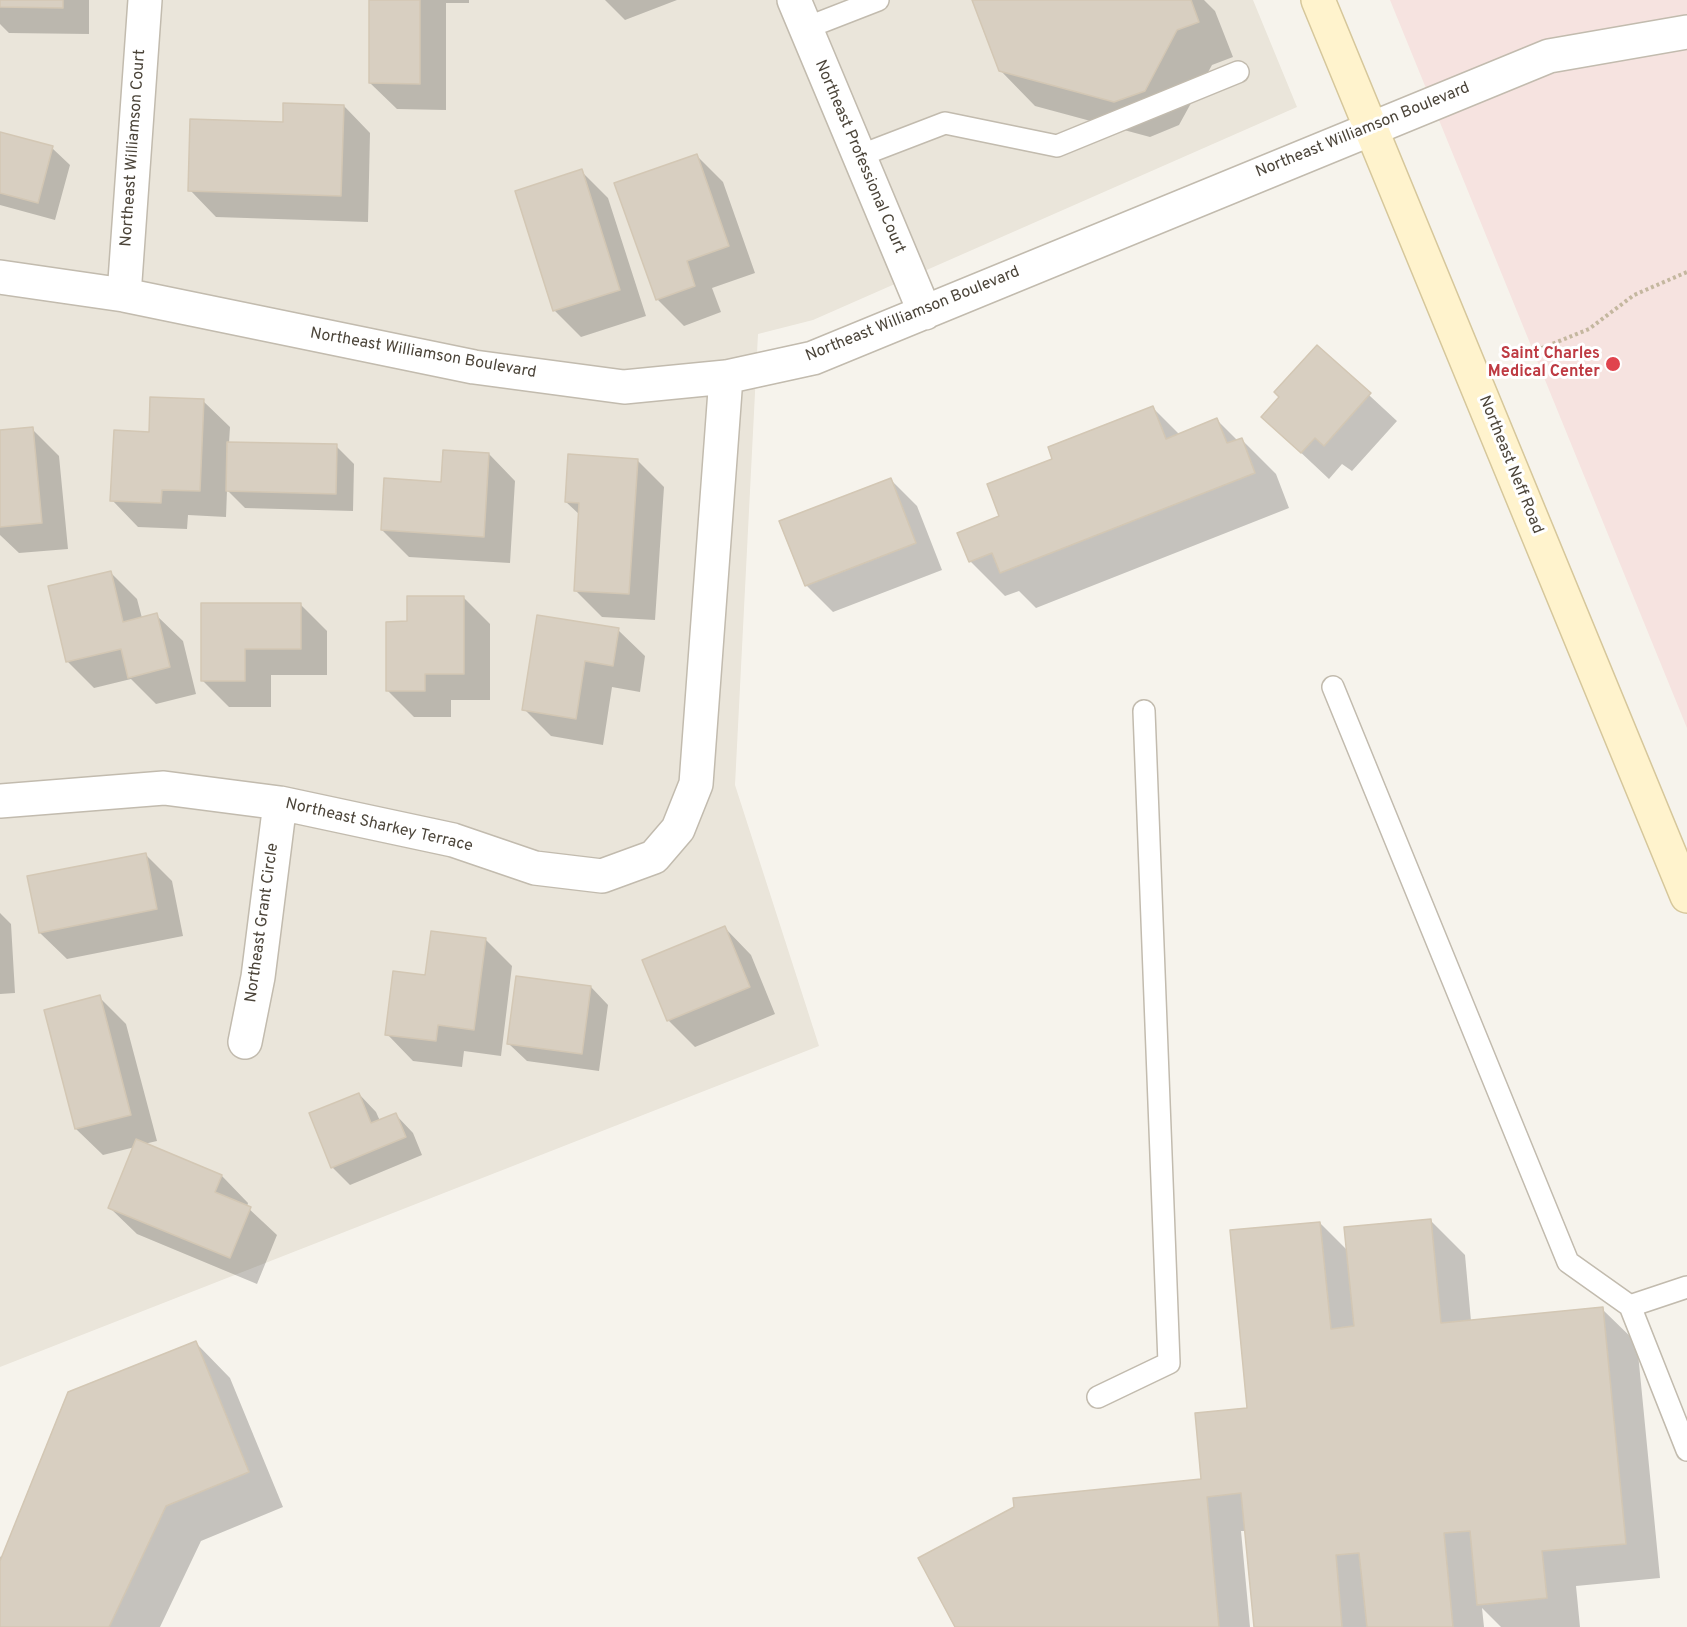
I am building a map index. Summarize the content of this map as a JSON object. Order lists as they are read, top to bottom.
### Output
{
  "streets": {
    "main road": ["Northeast Neff Road"],
    "street": [
      "Northeast Williamson Boulevard",
      "Northeast Williamson Court",
      "Northeast Professional Court",
      "Northeast Sharkey Terrace",
      "Northeast Grant Circle"
    ]
  },
  "crossings": [
    ["Northeast Williamson Boulevard", "Northeast Williamson Court"],
    ["Northeast Williamson Boulevard", "Northeast Professional Court"],
    ["Northeast Williamson Boulevard", "Northeast Neff Road"],
    ["Northeast Williamson Boulevard", "Northeast Sharkey Terrace"],
    ["Northeast Sharkey Terrace", "Northeast Grant Circle"]
  ],
  "places": ["Saint Charles Medical Center"]
}
